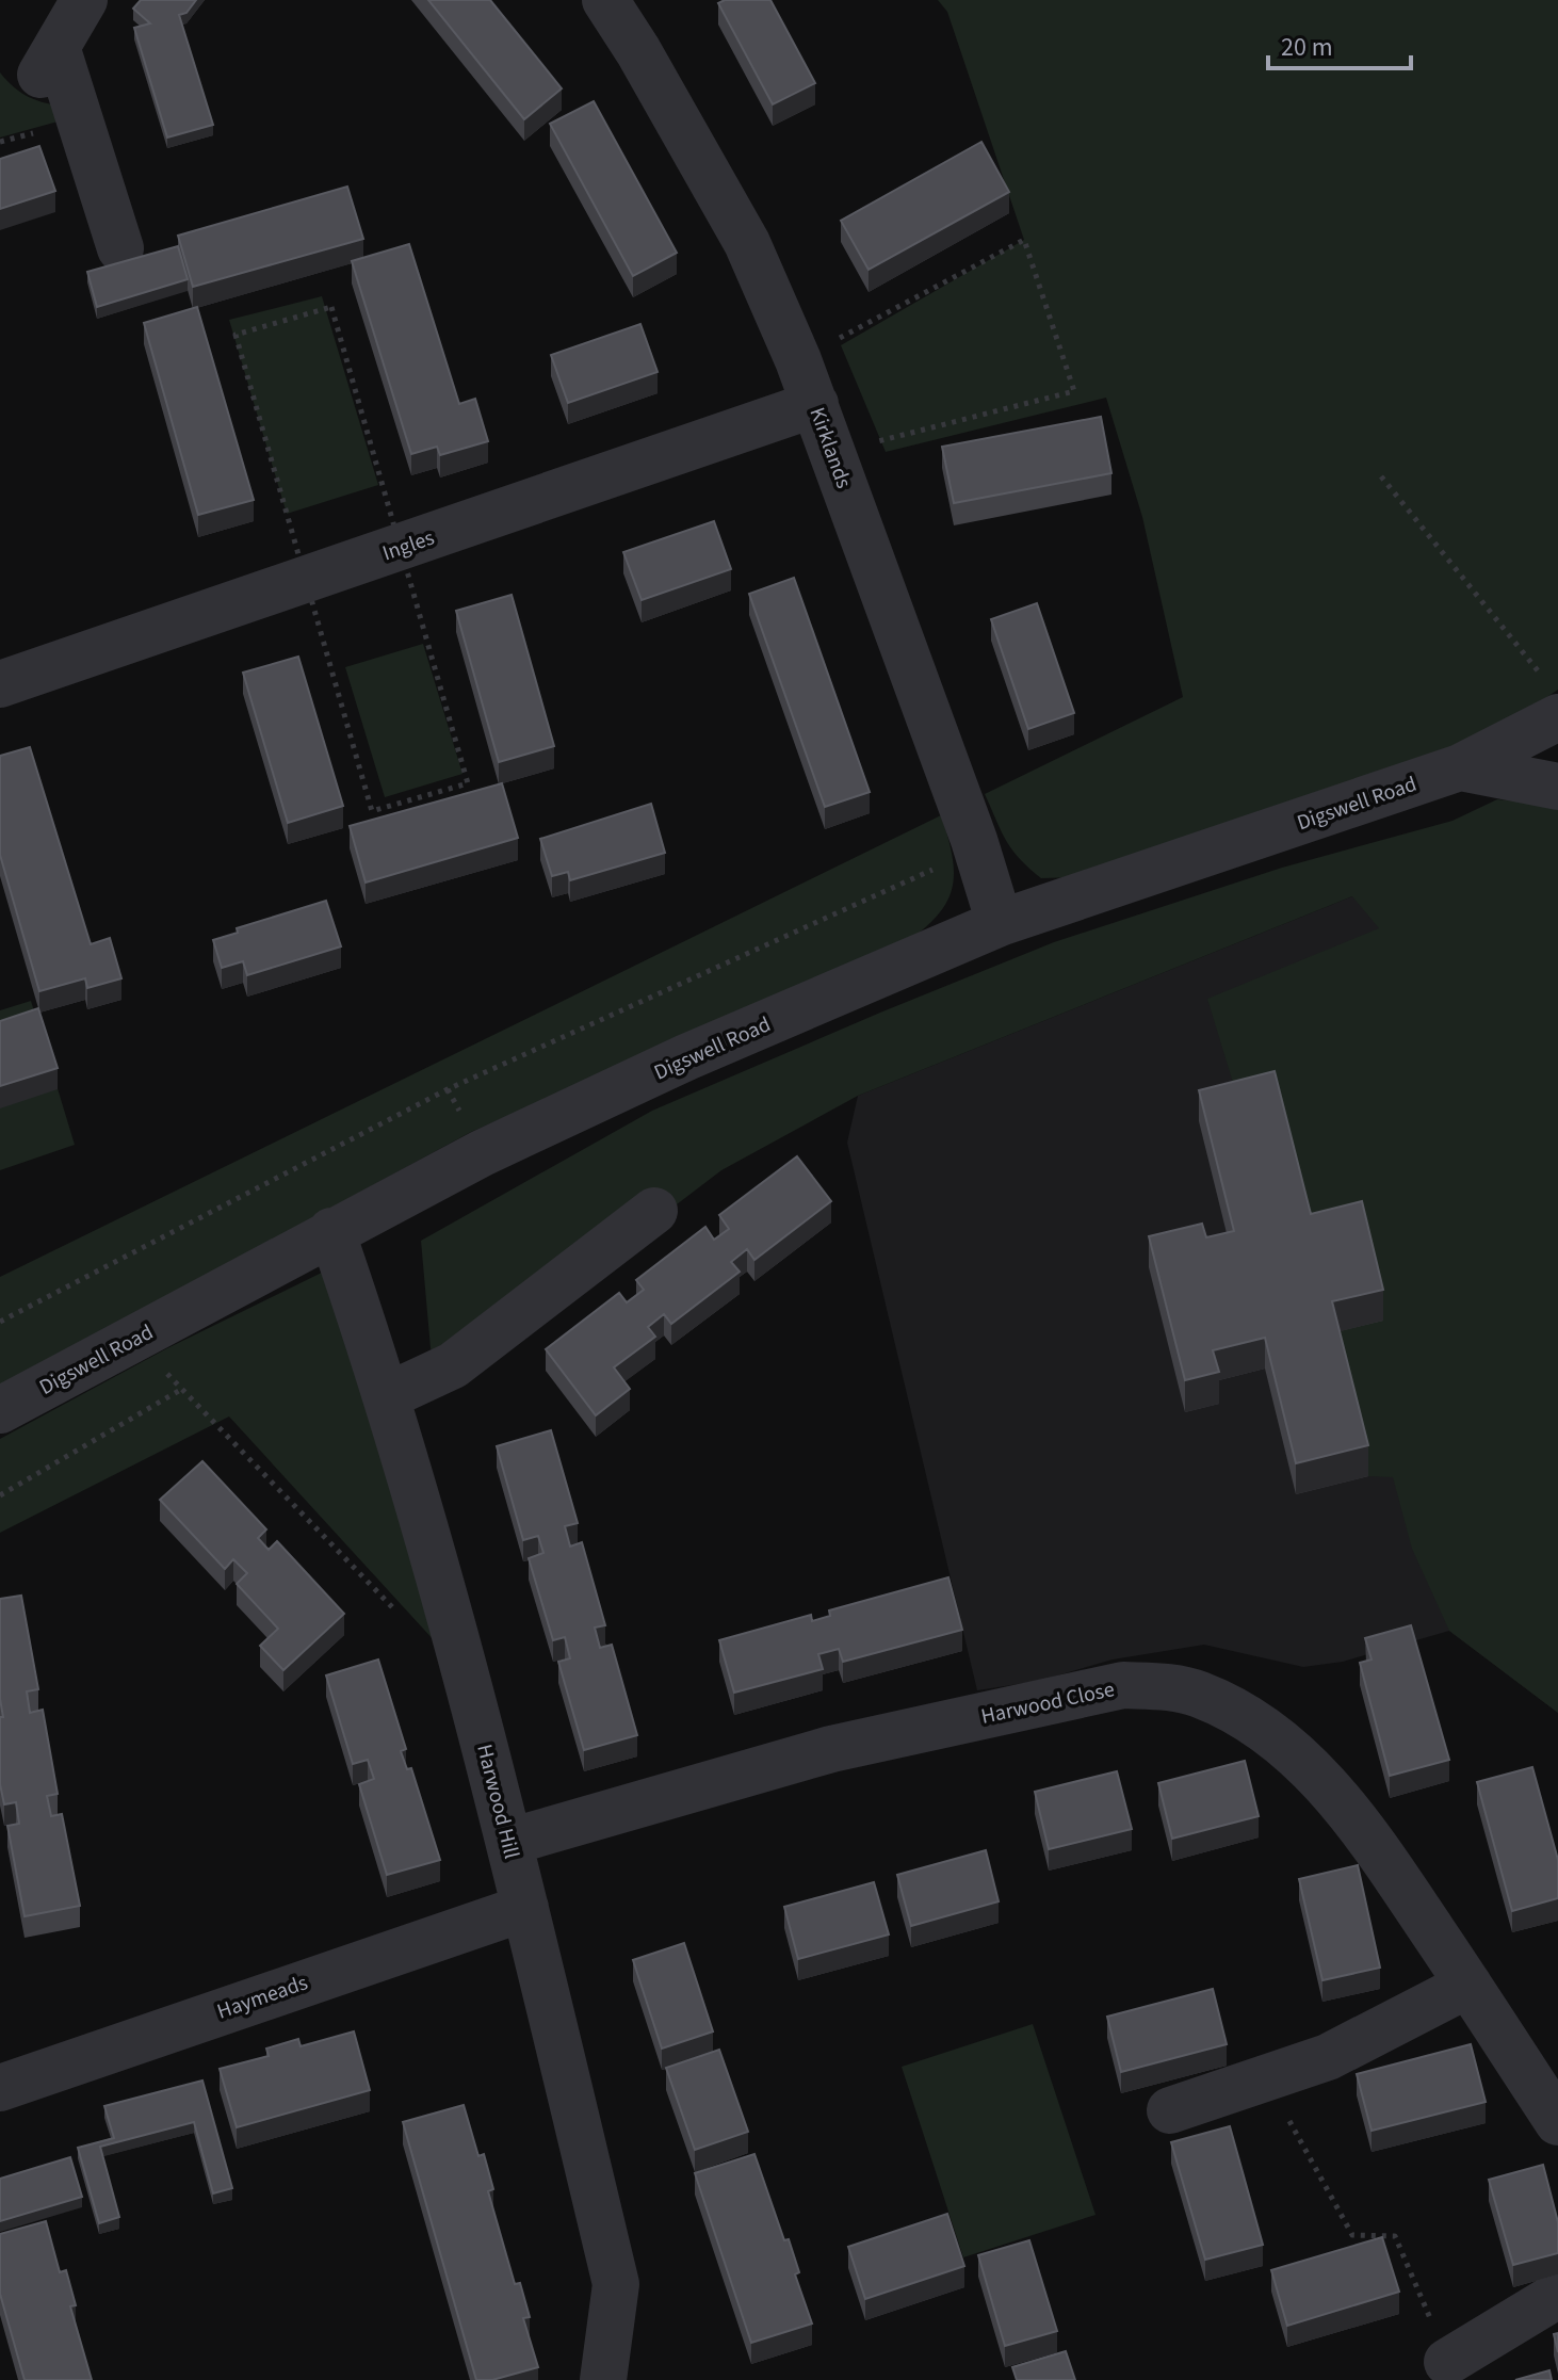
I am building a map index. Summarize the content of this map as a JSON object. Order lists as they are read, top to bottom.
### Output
{
  "streets": {
    "street": [
      "Kirklands",
      "Ingles",
      "Digswell Road",
      "Harwood Close",
      "Harwood Hill",
      "Haymeads"
    ]
  },
  "crossings": [
    ["Kirklands", "Ingles"],
    ["Kirklands", "Digswell Road"],
    ["Digswell Road", "Harwood Hill"],
    ["Harwood Close", "Harwood Hill"],
    ["Harwood Hill", "Haymeads"]
  ],
  "scale_bar": "20 m"
}
